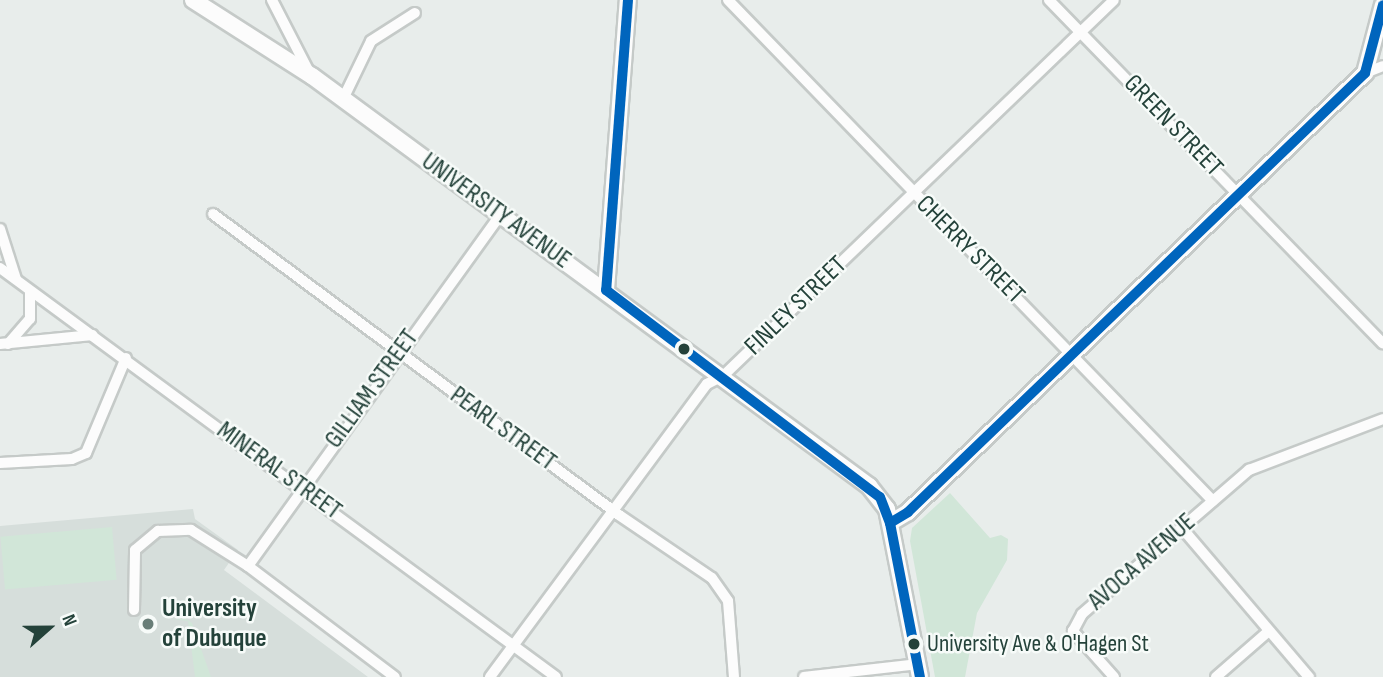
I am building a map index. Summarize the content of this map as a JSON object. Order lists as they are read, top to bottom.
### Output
{
  "streets": {
    "main road": ["UNIVERSITY AVENUE"],
    "street": [
      "GREEN STREET",
      "CHERRY STREET",
      "FINLEY STREET",
      "GILLIAM STREET",
      "PEARL STREET",
      "MINERAL STREET",
      "AVOCA AVENUE"
    ]
  },
  "crossings": [
    ["GREEN STREET", "FINLEY STREET"],
    ["UNIVERSITY AVENUE", "FINLEY STREET"],
    ["UNIVERSITY AVENUE", "GILLIAM STREET"],
    ["CHERRY STREET", "FINLEY STREET"],
    ["CHERRY STREET", "AVOCA AVENUE"],
    ["FINLEY STREET", "PEARL STREET"],
    ["FINLEY STREET", "MINERAL STREET"],
    ["GILLIAM STREET", "PEARL STREET"],
    ["GILLIAM STREET", "MINERAL STREET"]
  ],
  "places": ["University of Dubuque", "University Ave & O'Hagen St"],
  "north": "right"
}
